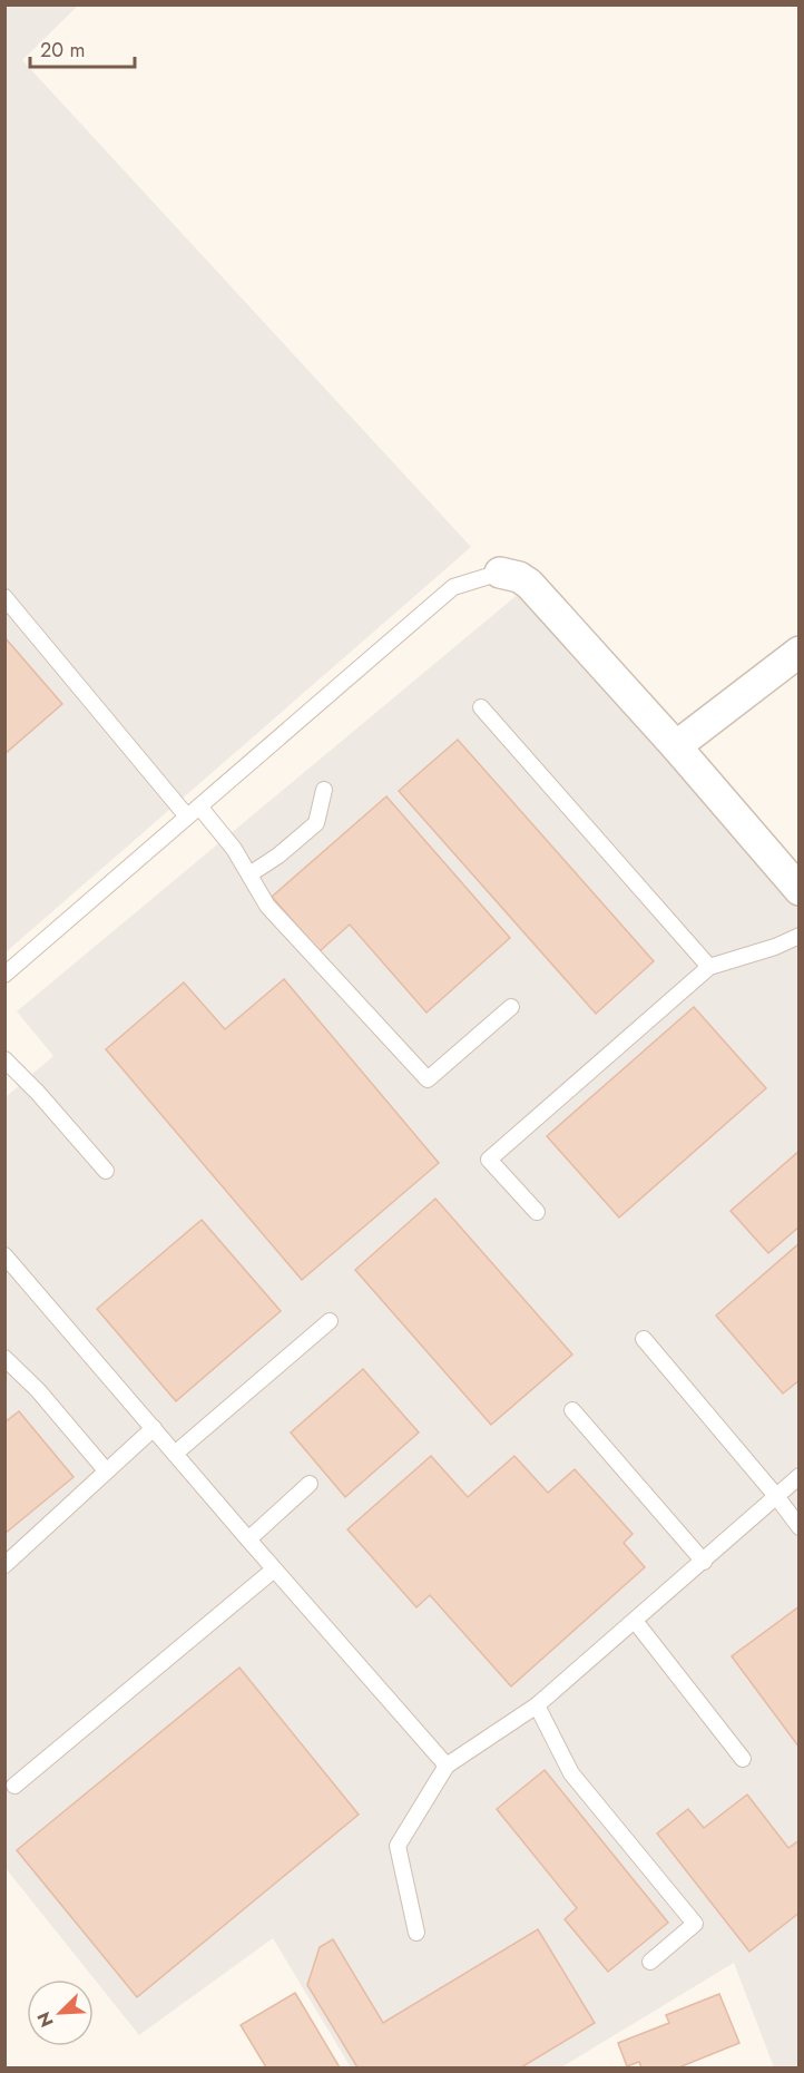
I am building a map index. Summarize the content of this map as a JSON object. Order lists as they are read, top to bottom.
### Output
{
  "scale_bar": "20 m",
  "north": "bottom left"
}
